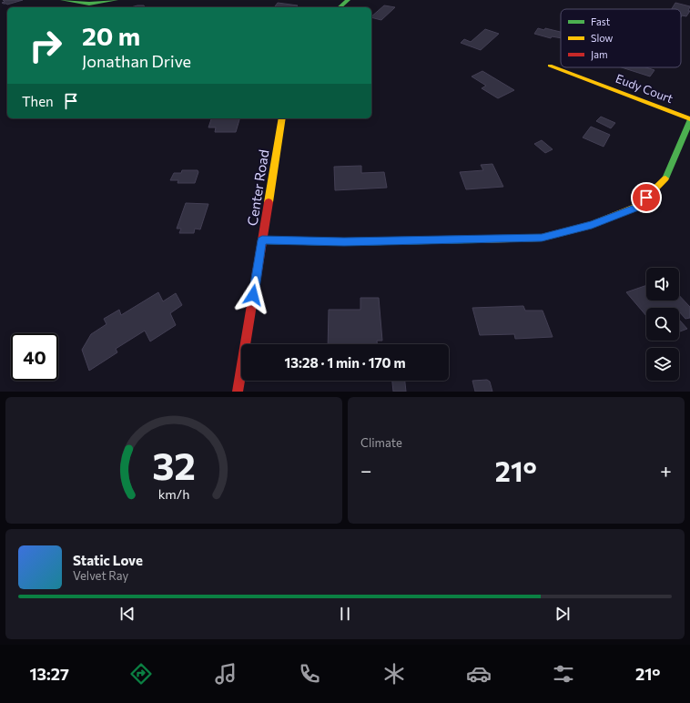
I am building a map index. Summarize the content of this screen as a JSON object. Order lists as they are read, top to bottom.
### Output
{
  "streets": {
    "street": ["Eudy Court", "Center Road"]
  },
  "legend": ["Fast", "Slow", "Jam"],
  "page": {
    "turn": ["20 m", "Jonathan Drive"],
    "then": "Then",
    "limit": "40",
    "trip": "13:28 · 1 min · 170 m",
    "tile": "Climate",
    "heat": ["−", "21°", "+"],
    "song": ["Static Love", "Velvet Ray"],
    "tabs": ["13:27", "21°"],
    "gauge": ["32", "km/h"]
  }
}
